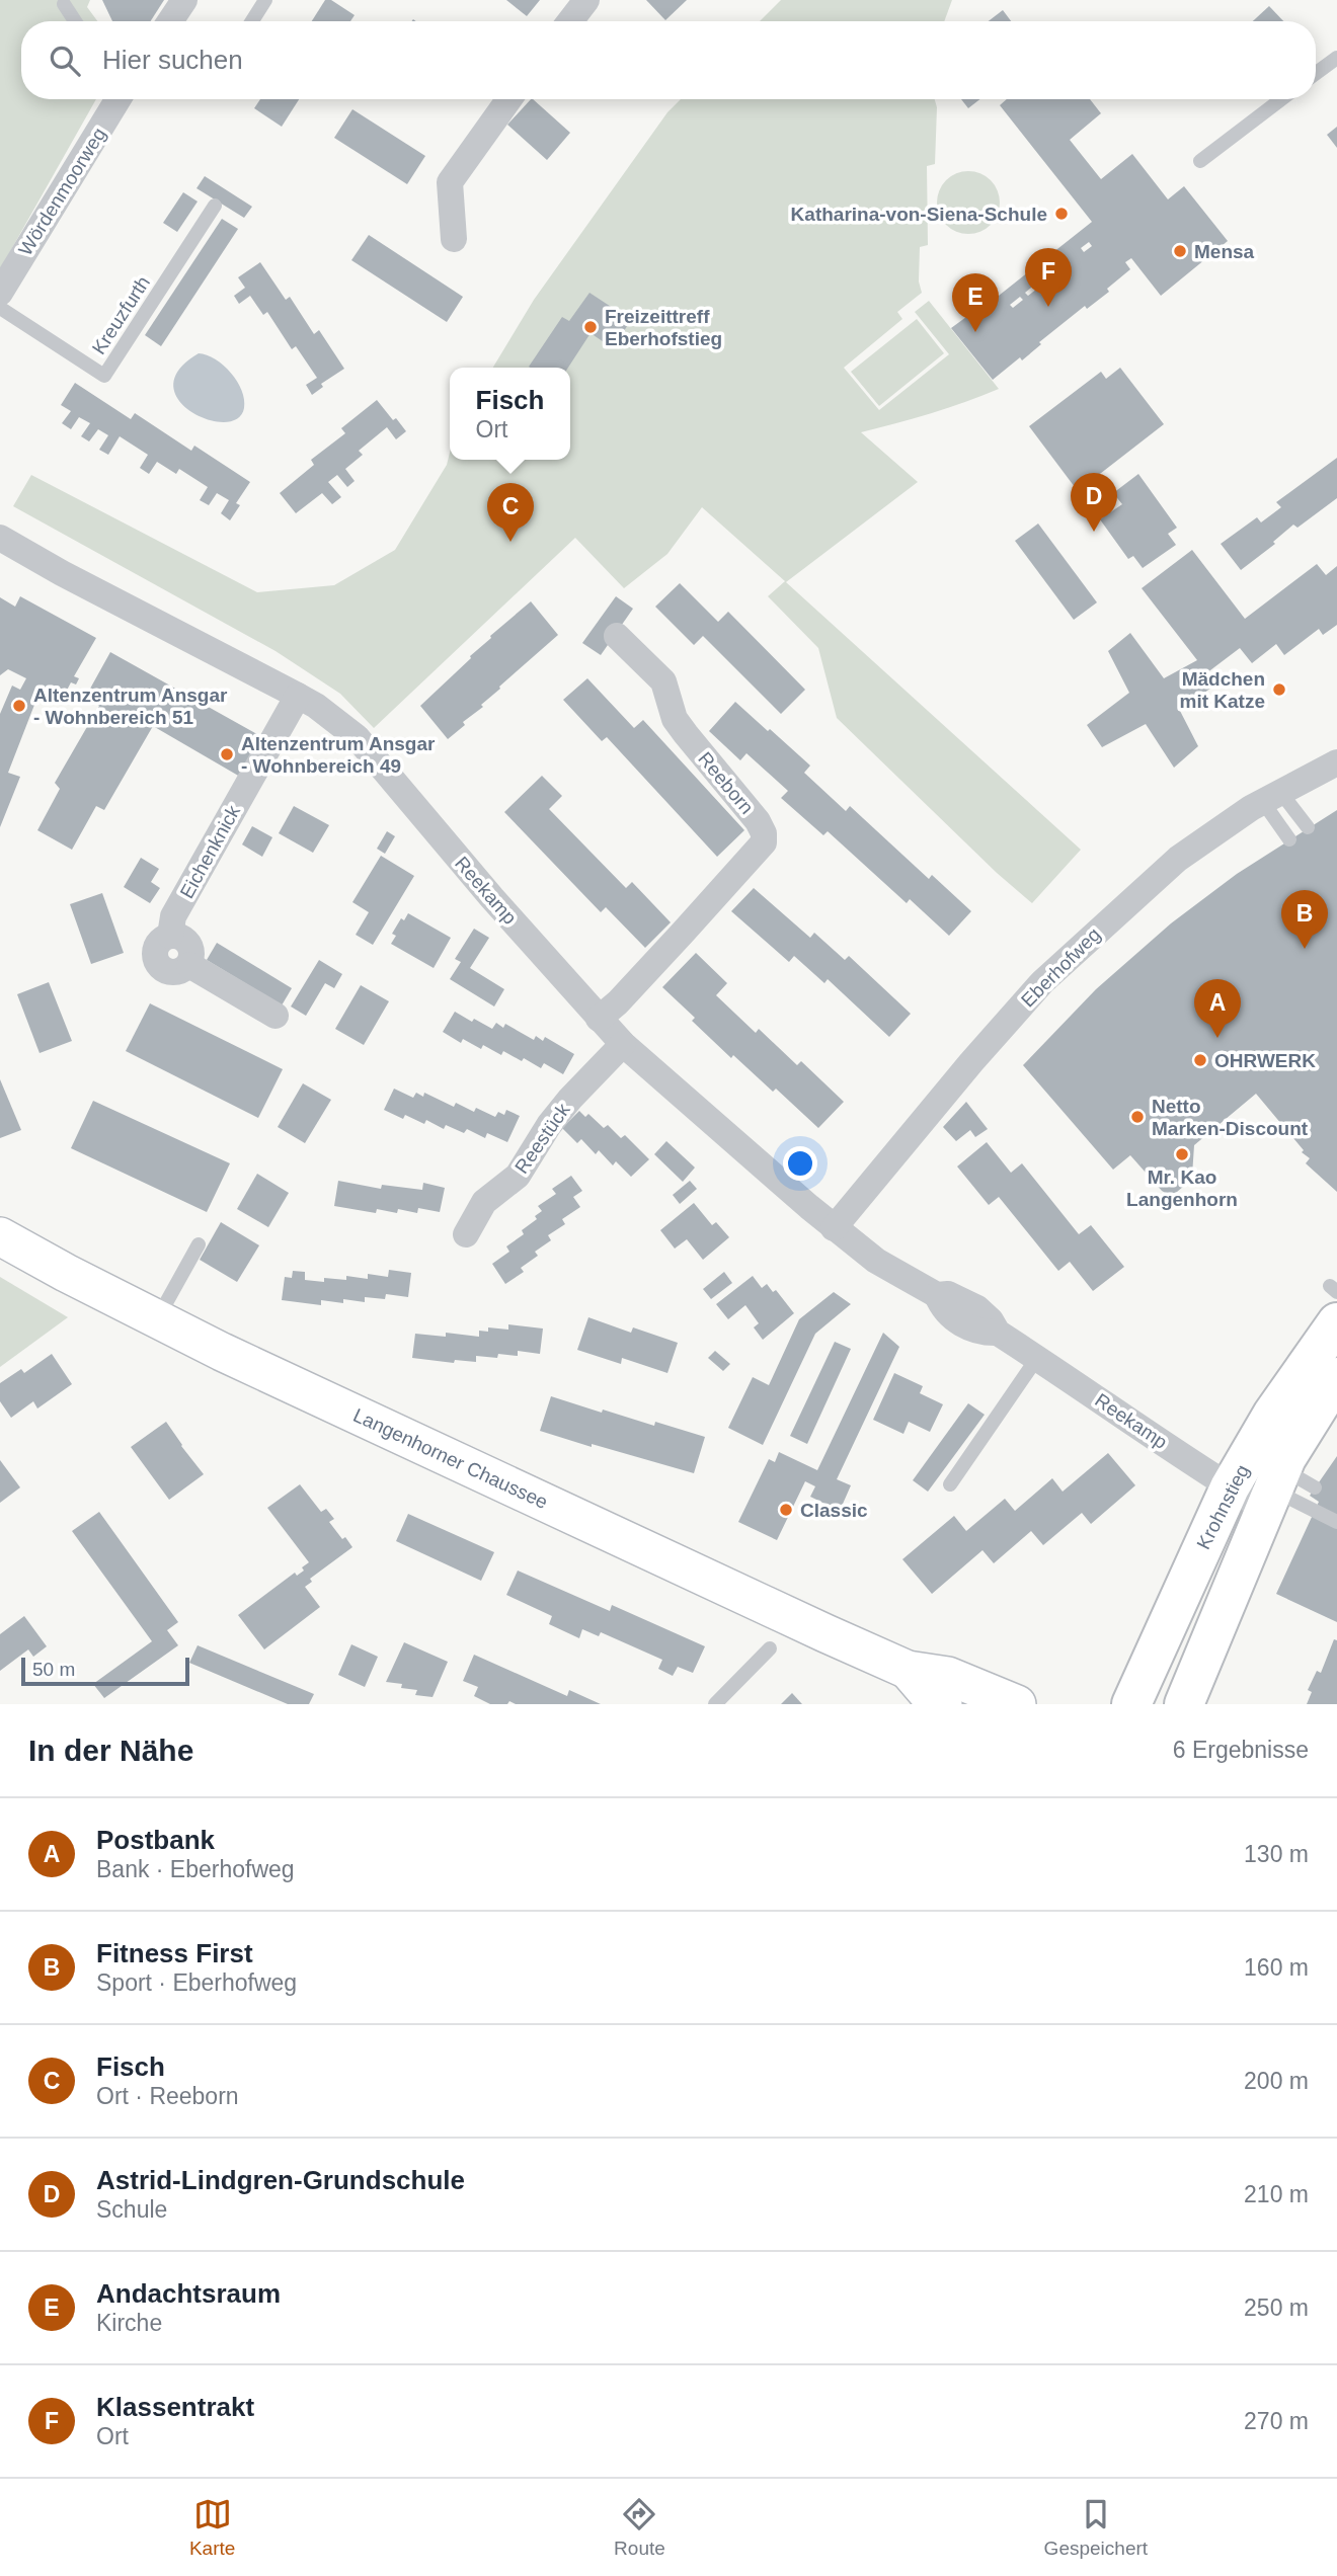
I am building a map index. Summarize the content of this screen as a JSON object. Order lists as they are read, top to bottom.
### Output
{
  "streets": {
    "main road": ["Langenhorner Chaussee", "Krohnstieg"],
    "street": [
      "Wördenmoorweg",
      "Reeborn",
      "Eichenknick",
      "Reekamp",
      "Eberhofweg",
      "Reestück"
    ],
    "lane": ["Kreuzfurth"]
  },
  "crossings": [
    ["Reeborn", "Reekamp"],
    ["Eichenknick", "Reekamp"],
    ["Reekamp", "Eberhofweg"],
    ["Reekamp", "Reestück"],
    ["Reekamp", "Krohnstieg"]
  ],
  "places": [
    "Katharina-von-Siena-Schule",
    "Mensa",
    "Freizeittreff Eberhofstieg",
    "Mädchen mit Katze",
    "Altenzentrum Ansgar - Wohnbereich 51",
    "Altenzentrum Ansgar - Wohnbereich 49",
    "OHRWERK",
    "Netto Marken-Discount",
    "Mr. Kao Langenhorn",
    "Classic"
  ],
  "scale_bar": "50 m",
  "page": {
    "search": "Hier suchen",
    "pins": [
      "F",
      "E",
      "D",
      "C",
      "B",
      "A"
    ],
    "popup": ["Fisch", "Ort"],
    "scale": "50 m",
    "heading": ["In der Nähe", "6 Ergebnisse"],
    "list": [
      {
        "mark": "A",
        "name": "Postbank",
        "note": "Bank · Eberhofweg",
        "value": "130 m"
      },
      {
        "mark": "B",
        "name": "Fitness First",
        "note": "Sport · Eberhofweg",
        "value": "160 m"
      },
      {
        "mark": "C",
        "name": "Fisch",
        "note": "Ort · Reeborn",
        "value": "200 m"
      },
      {
        "mark": "D",
        "name": "Astrid-Lindgren-Grundschule",
        "note": "Schule",
        "value": "210 m"
      },
      {
        "mark": "E",
        "name": "Andachtsraum",
        "note": "Kirche",
        "value": "250 m"
      },
      {
        "mark": "F",
        "name": "Klassentrakt",
        "note": "Ort",
        "value": "270 m"
      }
    ],
    "nav": ["Karte", "Route", "Gespeichert"]
  }
}
